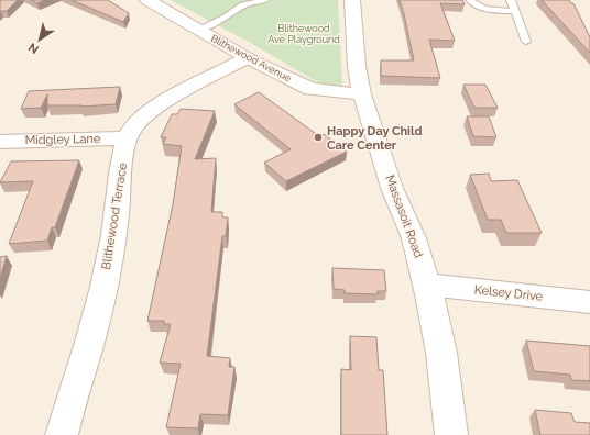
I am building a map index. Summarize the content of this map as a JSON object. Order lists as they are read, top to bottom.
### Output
{
  "streets": {
    "street": [
      "Blithewood Avenue",
      "Midgley Lane",
      "Blithewood Terrace",
      "Massasoit Road",
      "Kelsey Drive"
    ]
  },
  "crossings": [
    ["Blithewood Avenue", "Massasoit Road"],
    ["Midgley Lane", "Blithewood Terrace"],
    ["Massasoit Road", "Kelsey Drive"]
  ],
  "parks": ["Blithewood Ave Playground"],
  "places": ["Happy Day Child Care Center"],
  "north": "bottom left"
}
